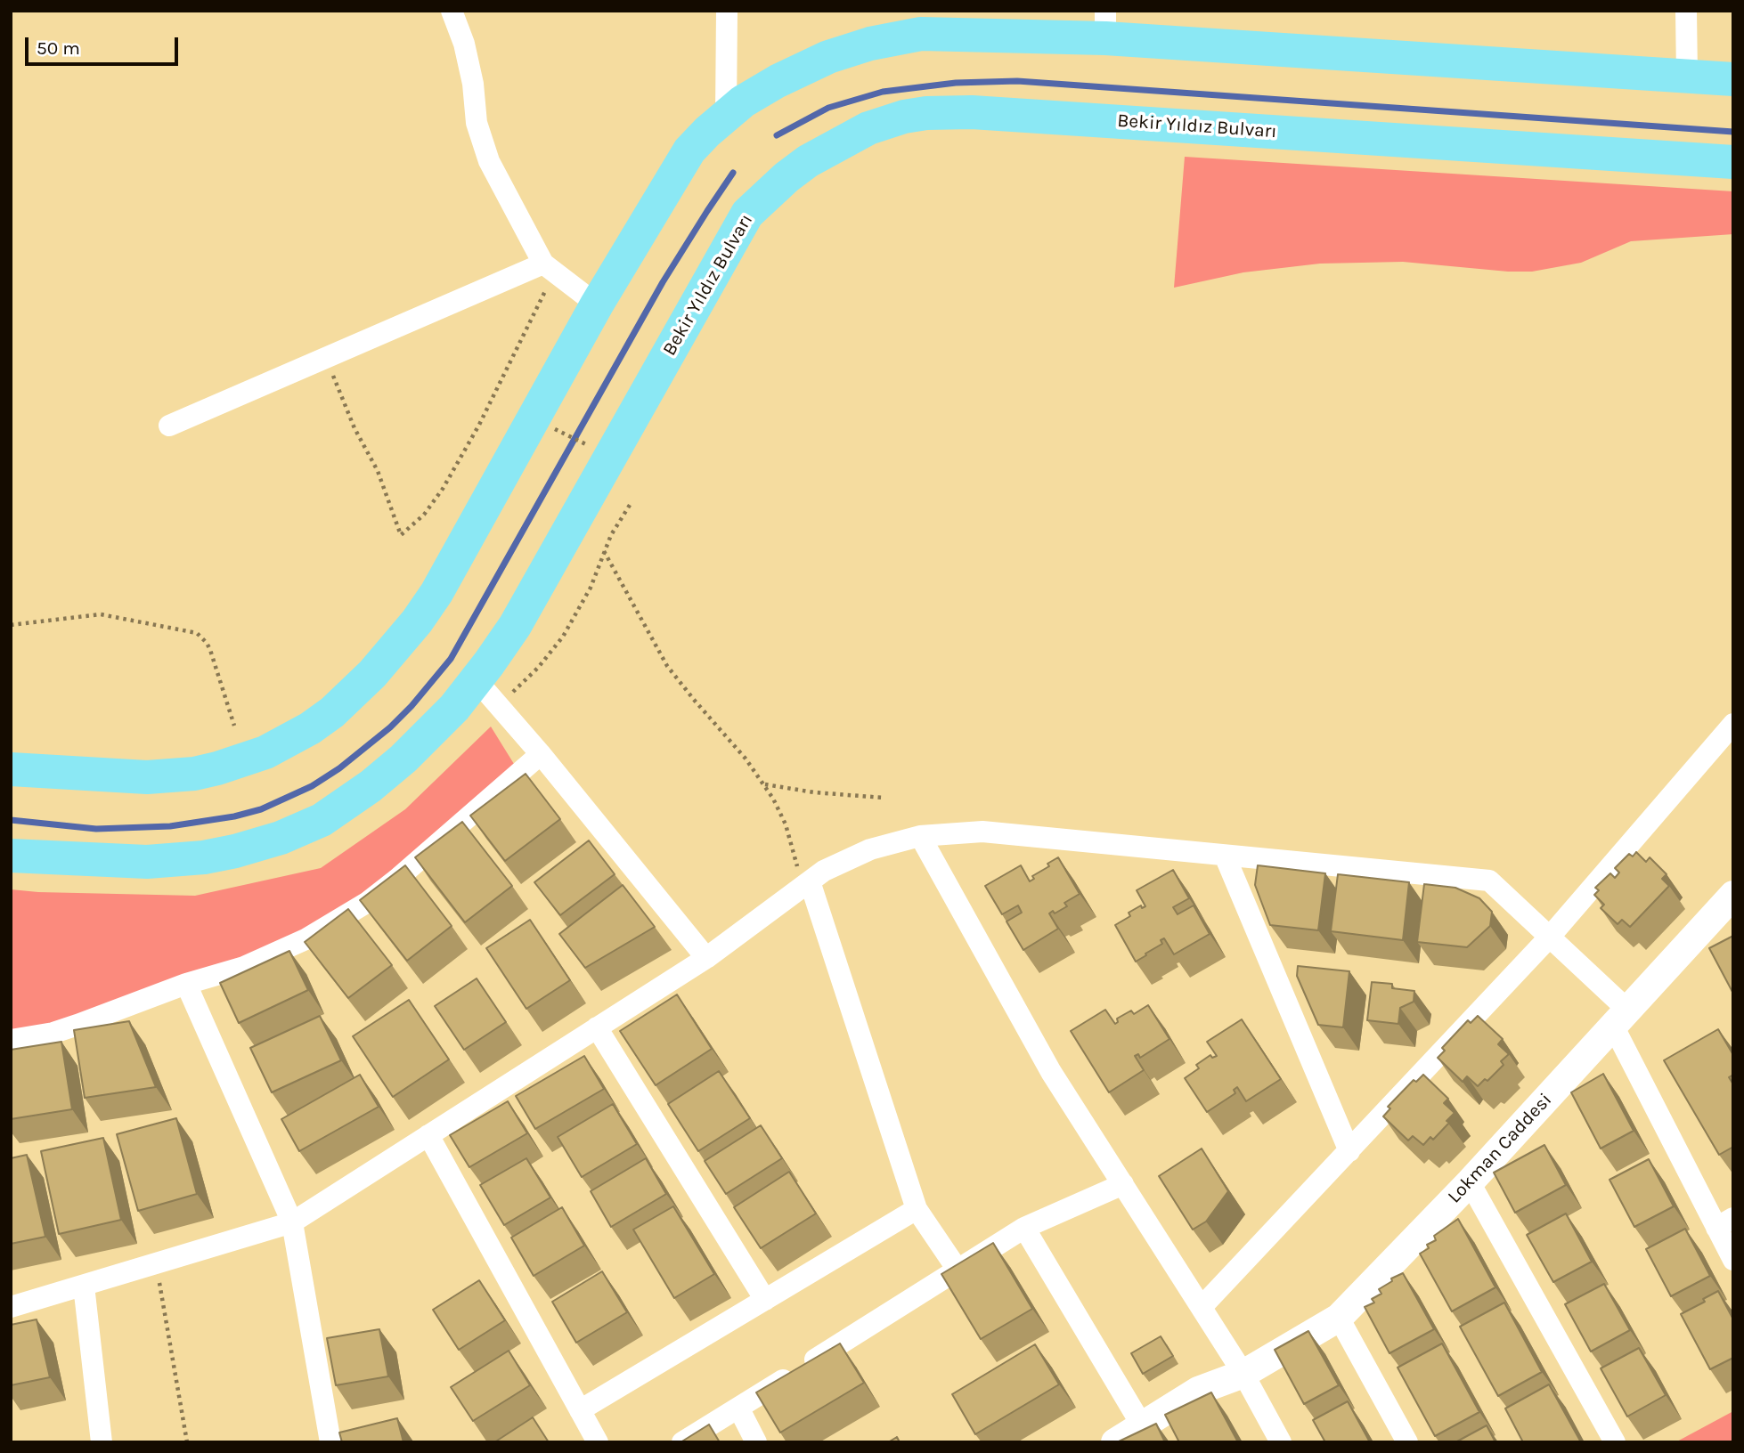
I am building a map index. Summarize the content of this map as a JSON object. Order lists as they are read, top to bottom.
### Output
{
  "streets": {
    "main road": ["Bekir Yıldız Bulvarı"],
    "street": ["Lokman Caddesi"]
  },
  "scale_bar": "50 m"
}
